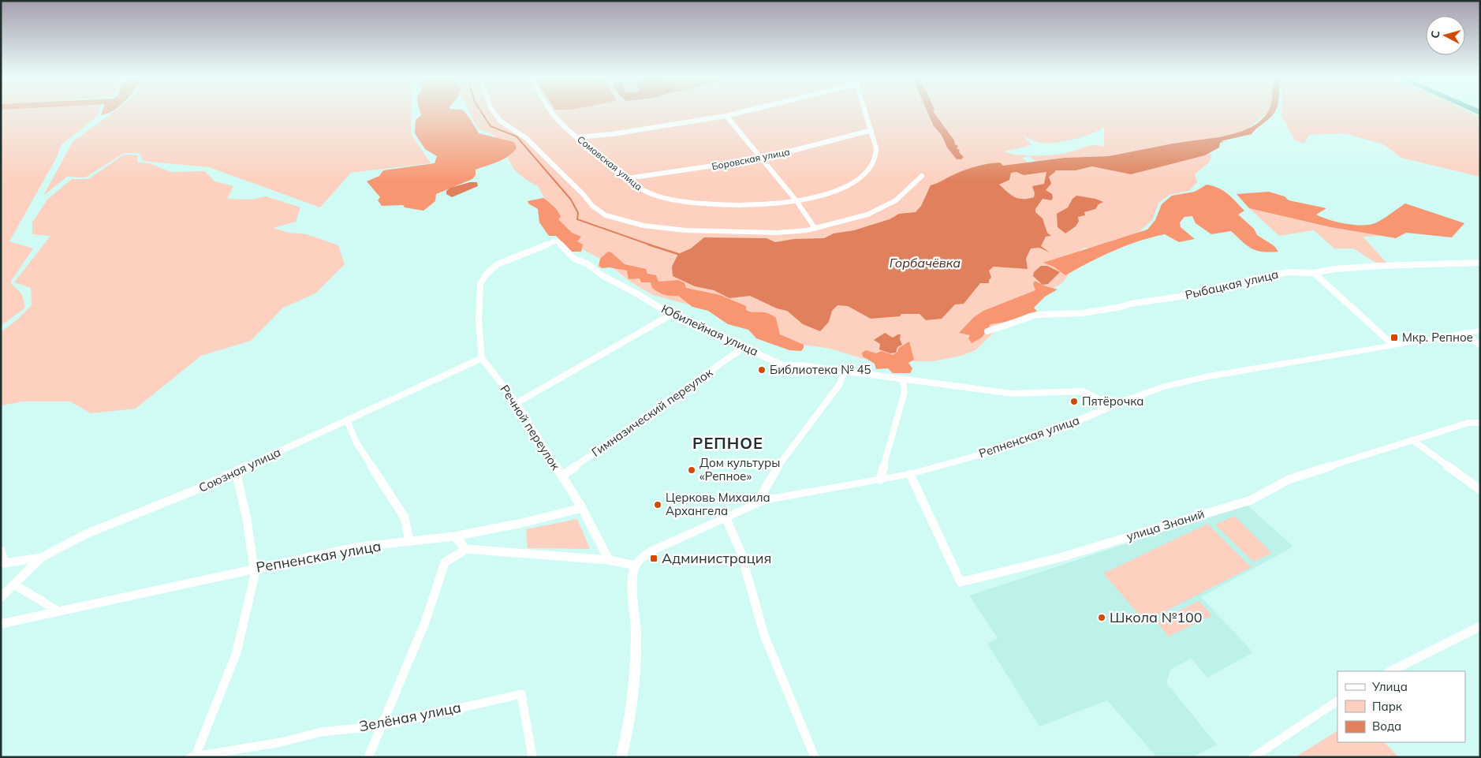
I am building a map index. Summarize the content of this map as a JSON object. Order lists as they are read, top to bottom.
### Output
{
  "streets": {
    "street": [
      "Боровская улица",
      "Сомовская улица",
      "Рыбацкая улица",
      "Юбилейная улица",
      "Гимназический переулок",
      "Речной переулок",
      "Репненская улица",
      "Союзная улица",
      "улица Знаний",
      "Зелёная улица"
    ]
  },
  "crossings": [
    ["Боровская улица", "Сомовская улица"],
    ["Юбилейная улица", "Гимназический переулок"],
    ["Юбилейная улица", "Речной переулок"],
    ["Юбилейная улица", "Репненская улица"],
    ["Юбилейная улица", "Союзная улица"],
    ["Гимназический переулок", "Речной переулок"],
    ["Речной переулок", "Репненская улица"],
    ["Речной переулок", "Союзная улица"],
    ["Репненская улица", "улица Знаний"]
  ],
  "districts": ["РЕПНОЕ"],
  "water": ["Горбачёвка"],
  "places": {
    "transit": ["Мкр. Репное", "Администрация"],
    "other": [
      "Библиотека № 45",
      "Пятёрочка",
      "Дом культуры «Репное»",
      "Церковь Михаила Архангела",
      "Школа №100"
    ]
  },
  "legend": ["Улица", "Парк", "Вода"],
  "north": "left"
}
